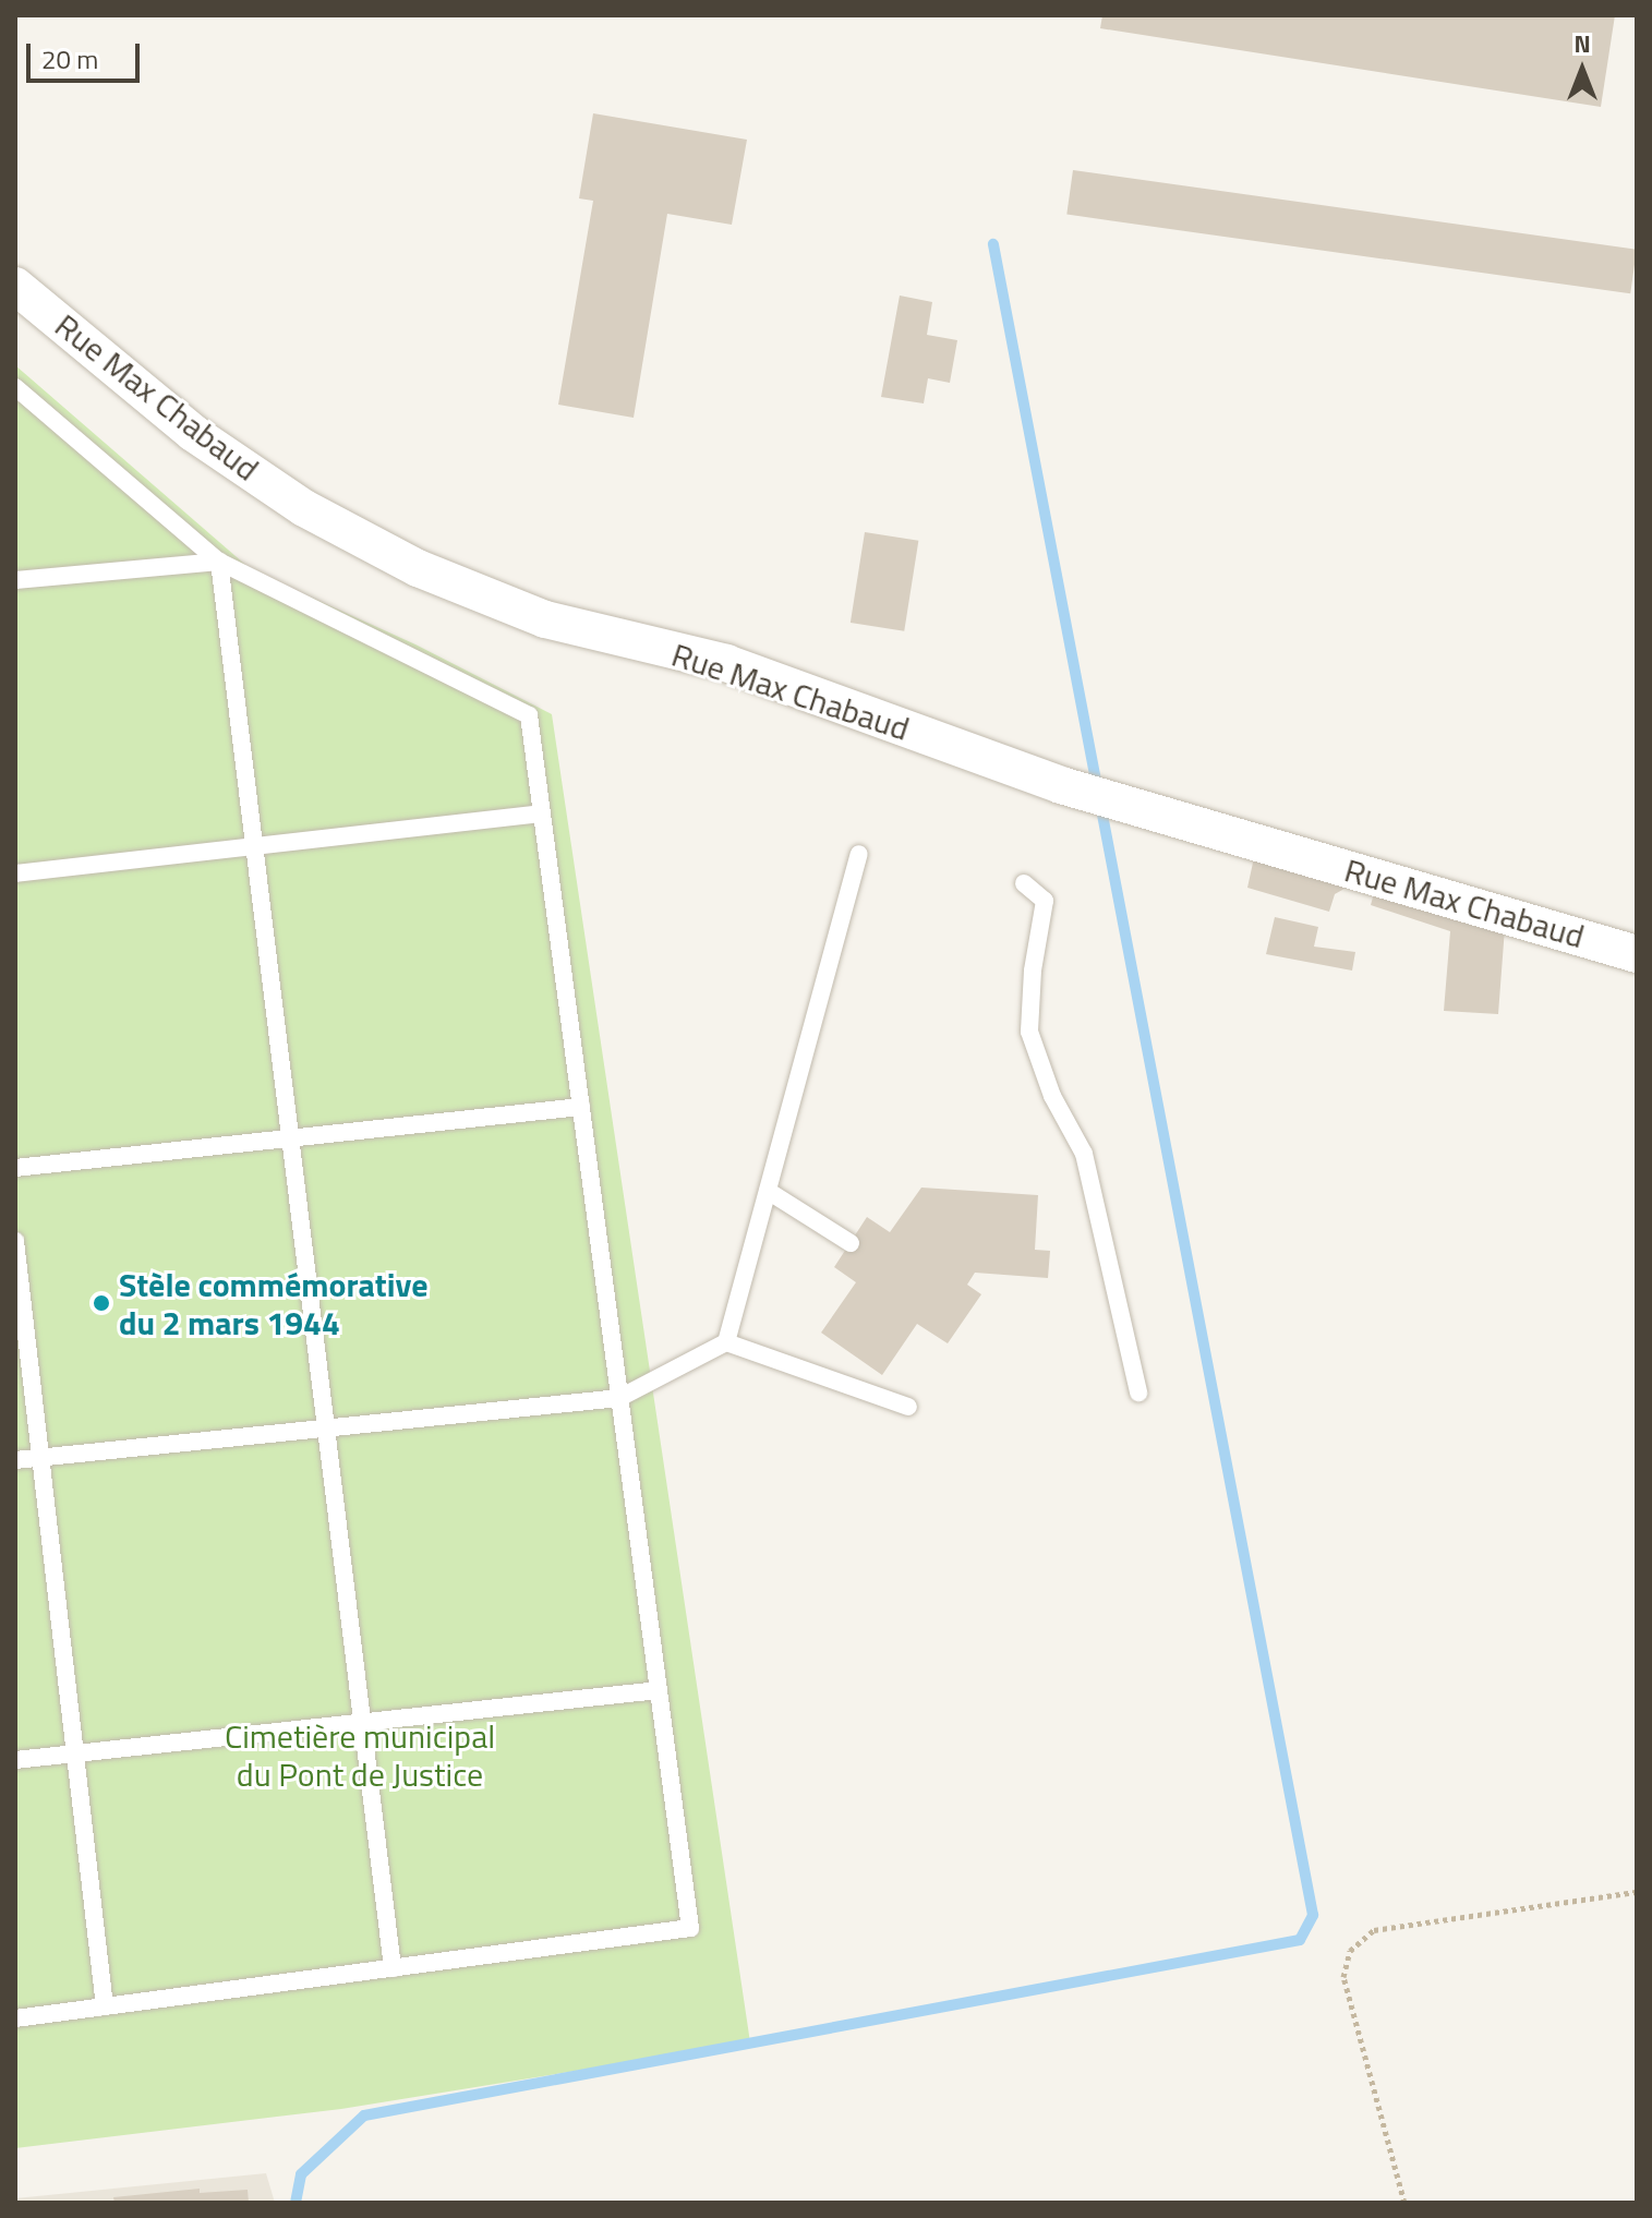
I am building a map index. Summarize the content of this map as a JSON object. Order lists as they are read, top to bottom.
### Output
{
  "streets": {
    "street": ["Rue Max Chabaud"]
  },
  "parks": ["Cimetière municipal du Pont de Justice"],
  "places": ["Stèle commémorative du 2 mars 1944"],
  "scale_bar": "20 m",
  "north": "top"
}
